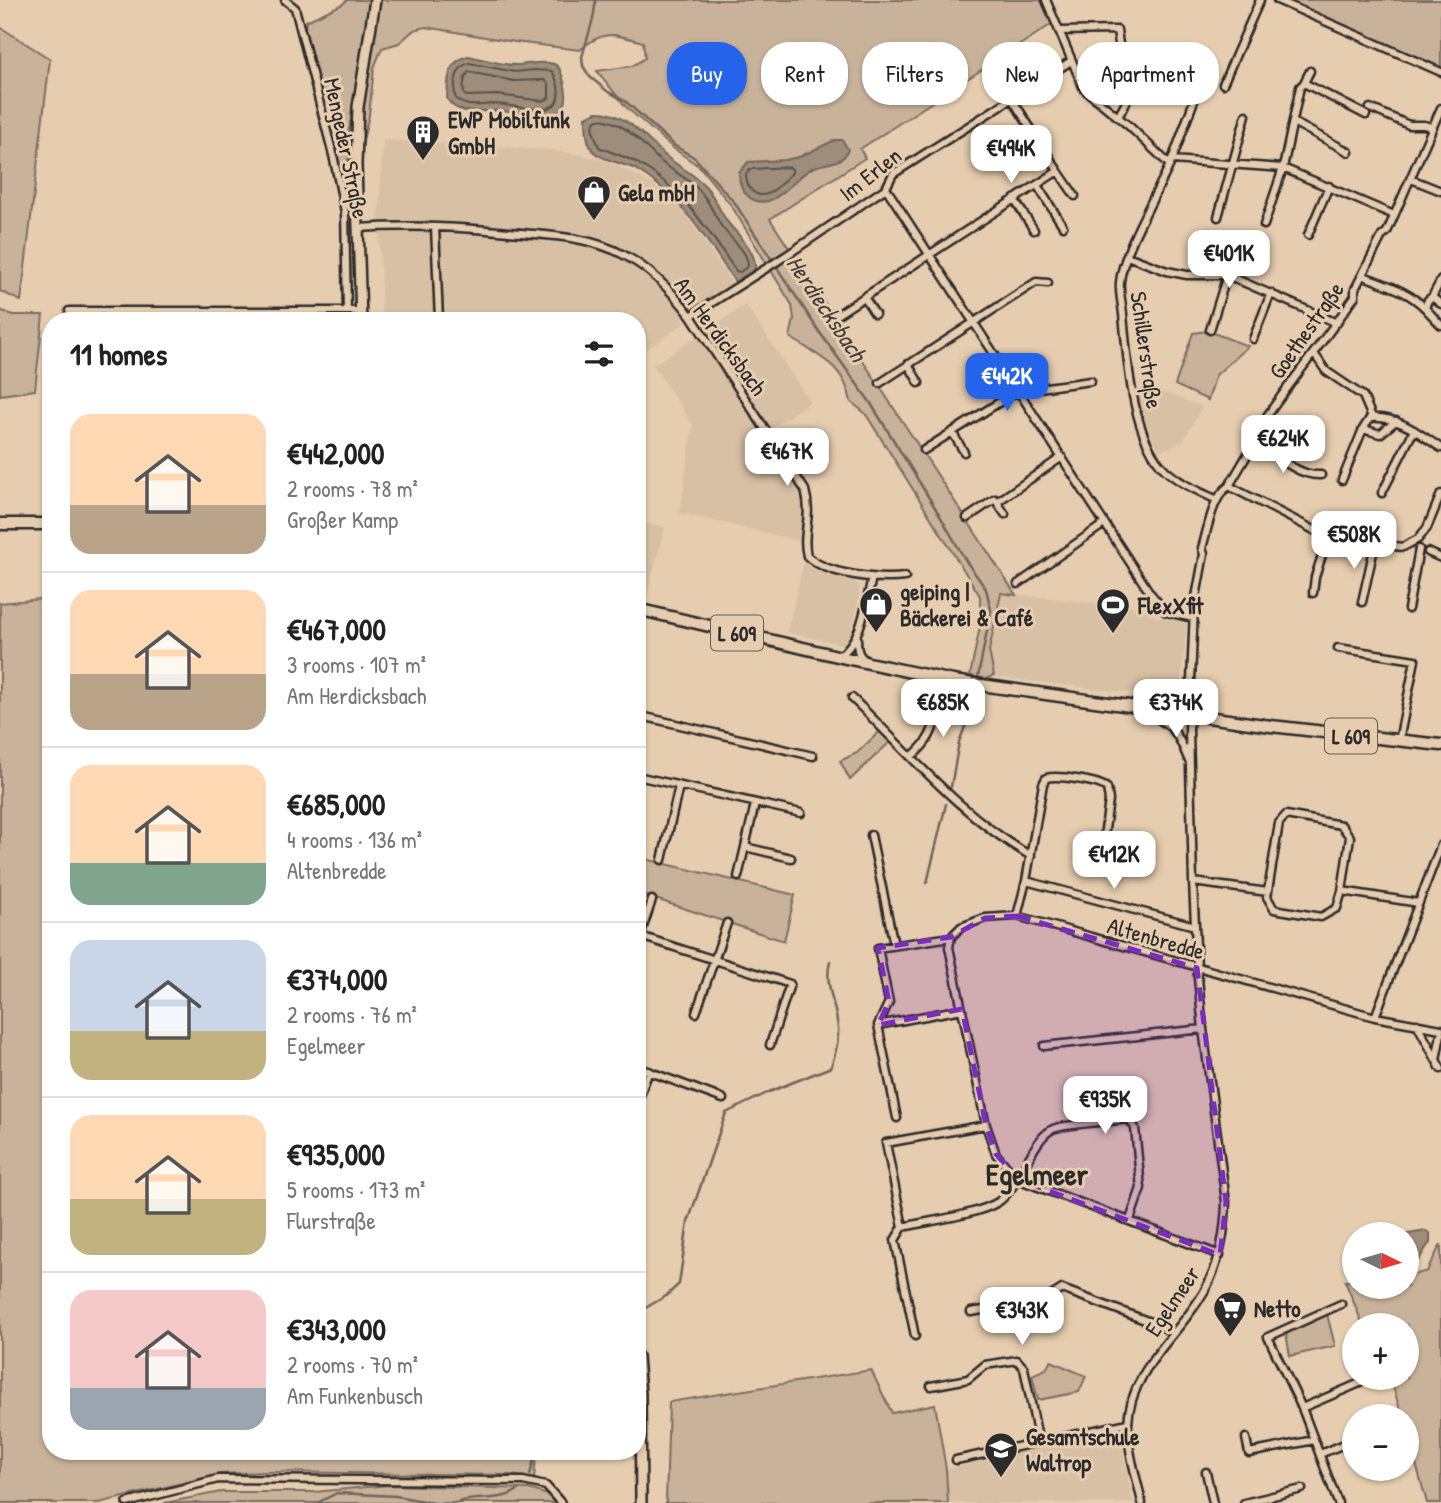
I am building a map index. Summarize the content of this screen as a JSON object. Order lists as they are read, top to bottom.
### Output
{
  "streets": {
    "main road": ["L 609"],
    "street": [
      "Mengeder Straße",
      "Im Erlen",
      "Goethestraße",
      "Am Herdicksbach",
      "Schillerstraße",
      "Altenbredde",
      "Egelmeer"
    ]
  },
  "crossings": [
    ["Im Erlen", "Am Herdicksbach"],
    ["Goethestraße", "Schillerstraße"],
    ["Goethestraße", "L 609"],
    ["Goethestraße", "Egelmeer"],
    ["L 609", "Egelmeer"],
    ["Altenbredde", "Egelmeer"]
  ],
  "districts": ["Egelmeer"],
  "water": ["Herdiecksbach"],
  "places": {
    "building": ["EWP Mobilfunk GmbH"],
    "shop": ["Gela mbH", "geiping | Bäckerei & Café"],
    "sports": ["FlexXfit"],
    "supermarket": ["Netto"],
    "school or university": ["Gesamtschule Waltrop"]
  },
  "north": "right",
  "page": {
    "chip": [
      "Buy",
      "Rent",
      "Filters",
      "New",
      "Apartment"
    ],
    "price": [
      "€494K",
      "€401K",
      "€442K",
      "€624K",
      "€467K",
      "€508K",
      "€685K",
      "€374K",
      "€412K",
      "€935K",
      "€343K"
    ],
    "heading": "11 homes",
    "list": [
      {
        "name": "€442,000",
        "note": "2 rooms · 78 m² · Großer Kamp"
      },
      {
        "name": "€467,000",
        "note": "3 rooms · 107 m² · Am Herdicksbach"
      },
      {
        "name": "€685,000",
        "note": "4 rooms · 136 m² · Altenbredde"
      },
      {
        "name": "€374,000",
        "note": "2 rooms · 76 m² · Egelmeer"
      },
      {
        "name": "€935,000",
        "note": "5 rooms · 173 m² · Flurstraße"
      },
      {
        "name": "€343,000",
        "note": "2 rooms · 70 m² · Am Funkenbusch"
      }
    ],
    "map_buttons": ["+", "−"]
  }
}
